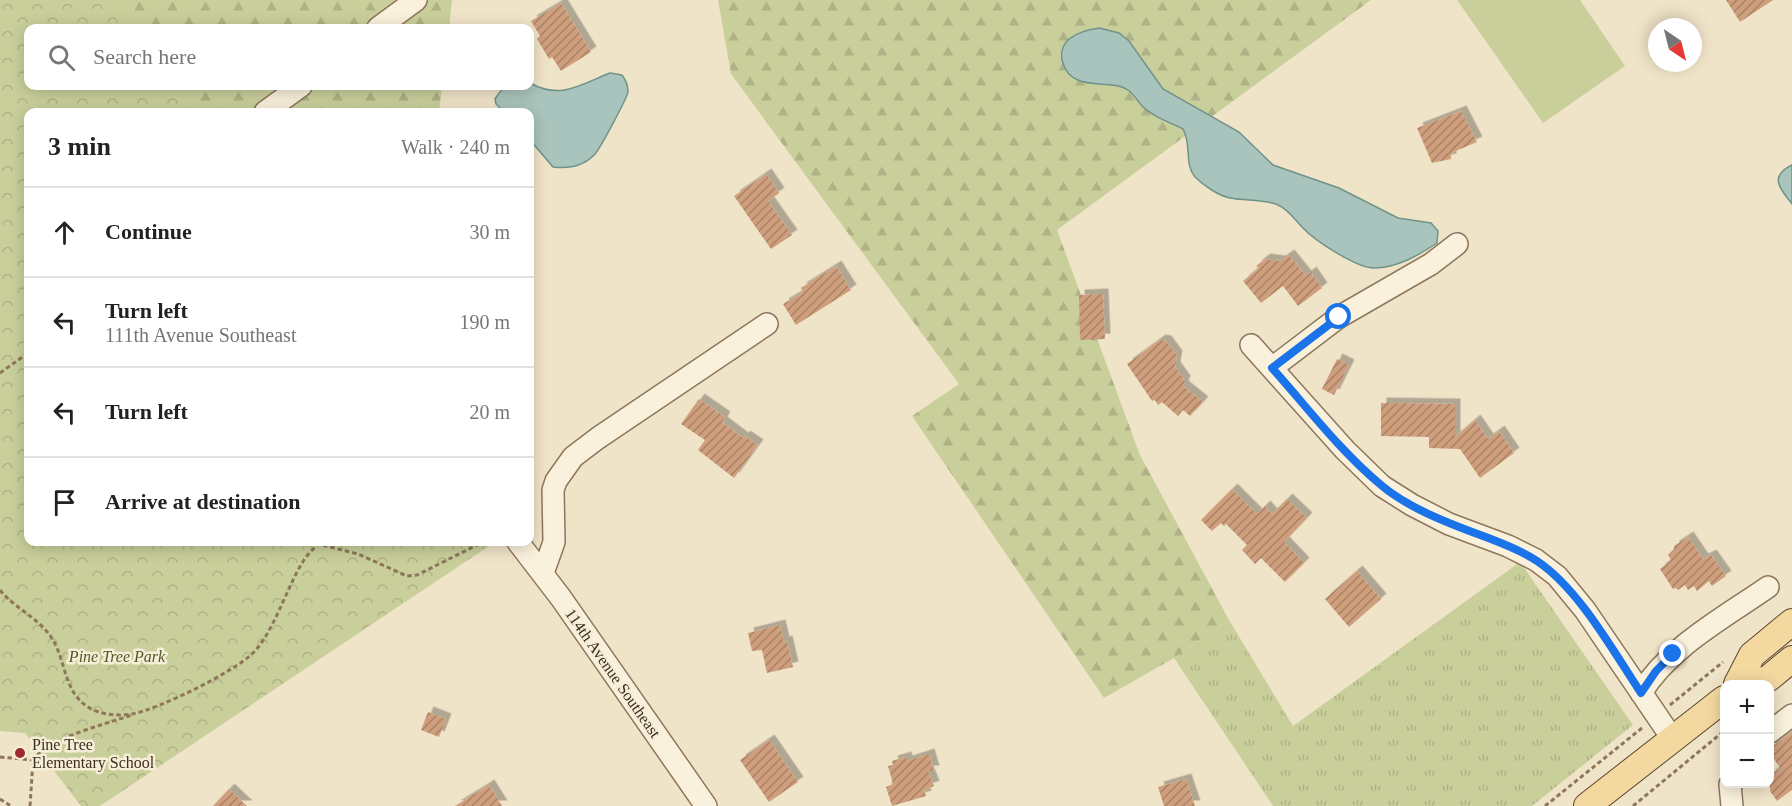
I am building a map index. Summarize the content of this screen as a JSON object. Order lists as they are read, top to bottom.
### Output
{
  "streets": {
    "street": ["114th Avenue Southeast"]
  },
  "parks": ["Pine Tree Park"],
  "places": ["Pine Tree Elementary School"],
  "north": "bottom right",
  "page": {
    "search": "Search here",
    "heading": ["3 min", "Walk · 240 m"],
    "list": [
      ["Continue", "30 m"],
      ["Turn left", "111th Avenue Southeast", "190 m"],
      ["Turn left", "20 m"],
      "Arrive at destination"
    ],
    "map_buttons": ["+", "−"]
  }
}
